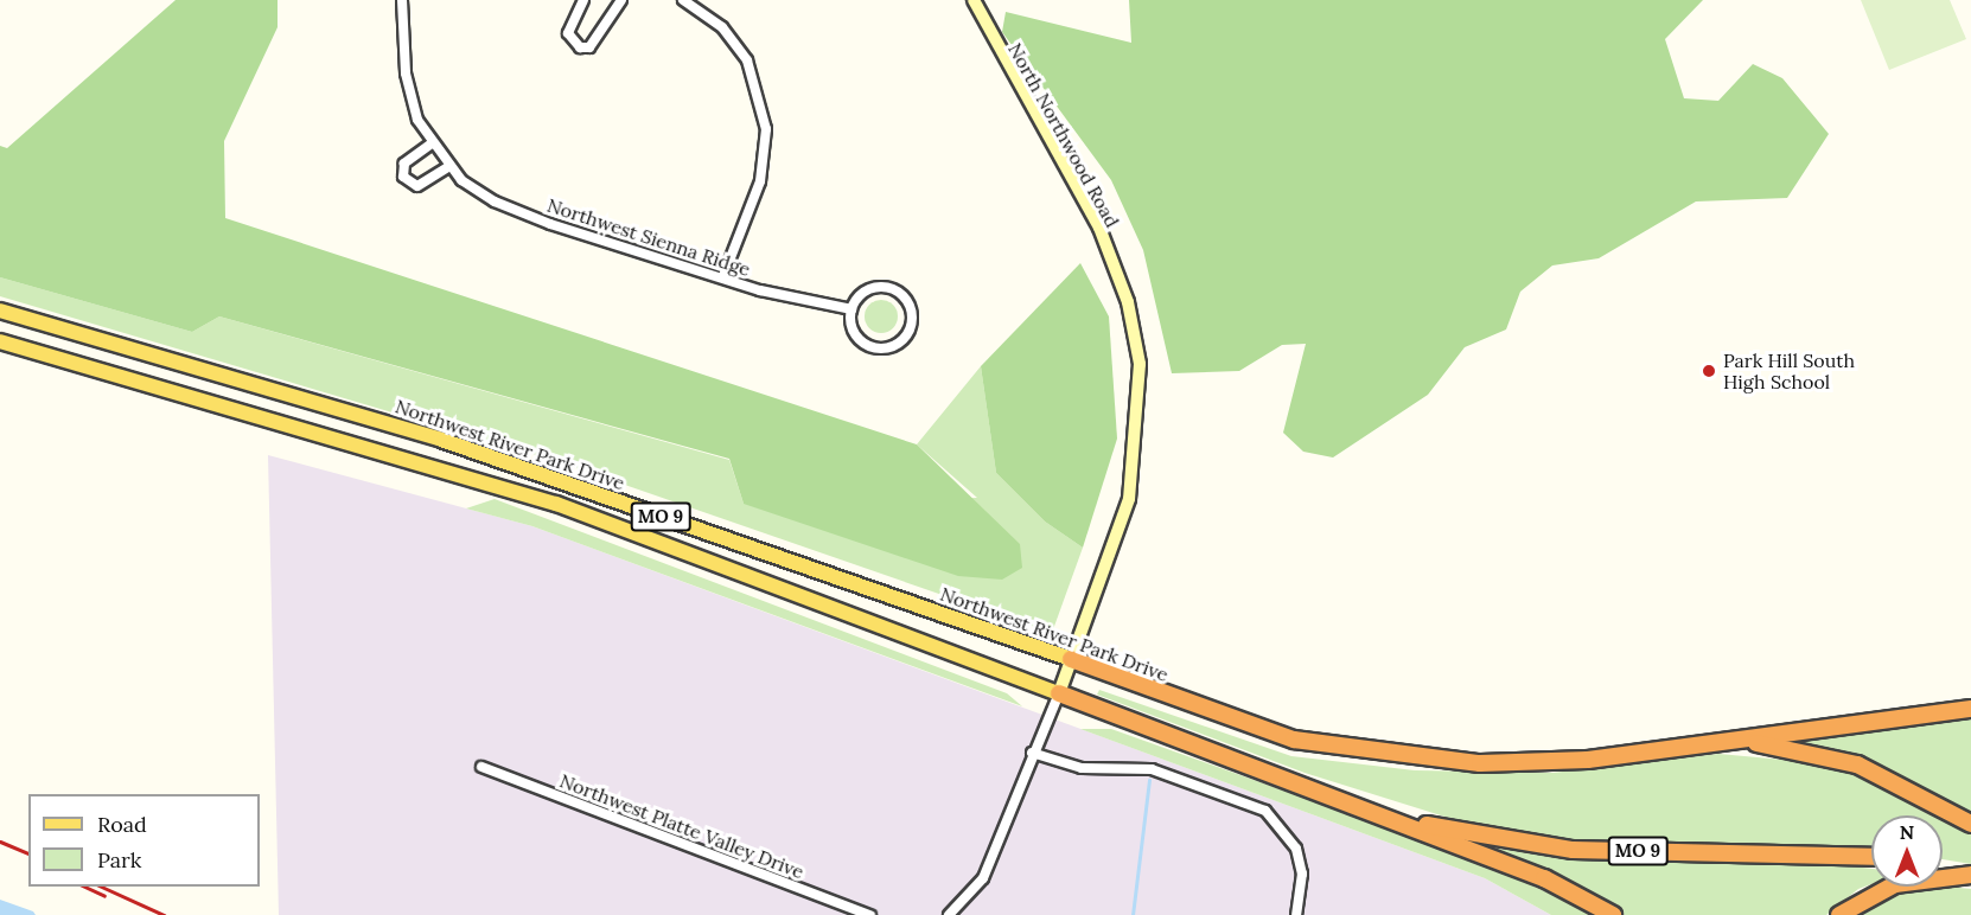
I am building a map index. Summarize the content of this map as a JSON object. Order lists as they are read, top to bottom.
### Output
{
  "streets": {
    "highway": ["Northwest River Park Drive", "MO 9"],
    "street": ["North Northwood Road", "Northwest Sienna Ridge", "Northwest Platte Valley Drive"]
  },
  "crossings": [
    ["North Northwood Road", "Northwest River Park Drive"],
    ["Northwest River Park Drive", "MO 9"]
  ],
  "places": ["Park Hill South High School"],
  "legend": ["Road", "Park"],
  "north": "top"
}
